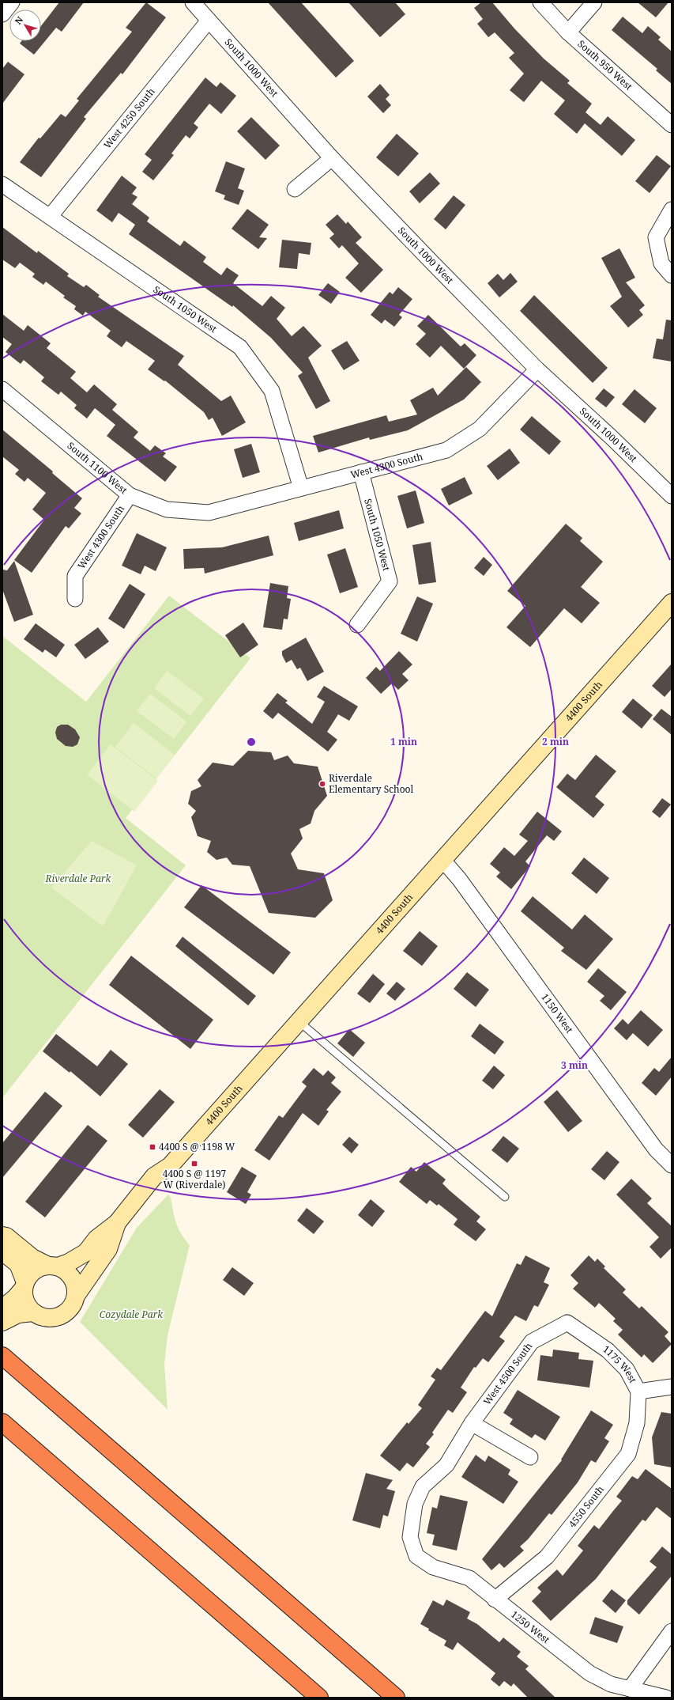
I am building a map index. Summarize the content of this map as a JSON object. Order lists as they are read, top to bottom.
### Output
{
  "streets": {
    "street": [
      "South 950 West",
      "South 1000 West",
      "West 4250 South",
      "South 1050 West",
      "West 4300 South",
      "South 1100 West",
      "4400 South",
      "1150 West",
      "1175 West",
      "West 4500 South",
      "4550 South",
      "1250 West"
    ]
  },
  "crossings": [
    ["South 1000 West", "West 4250 South"],
    ["South 1000 West", "West 4300 South"],
    ["West 4250 South", "South 1050 West"],
    ["South 1050 West", "West 4300 South"],
    ["West 4300 South", "South 1100 West"],
    ["4400 South", "1150 West"],
    ["1175 West", "West 4500 South"],
    ["1175 West", "4550 South"],
    ["West 4500 South", "1250 West"],
    ["4550 South", "1250 West"]
  ],
  "parks": ["Riverdale Park", "Cozydale Park"],
  "places": {
    "other": ["Riverdale Elementary School"],
    "transit": ["4400 S @ 1198 W", "4400 S @ 1197 W (Riverdale)"]
  },
  "north": "top left",
  "rings": ["1 min", "2 min", "3 min"]
}
